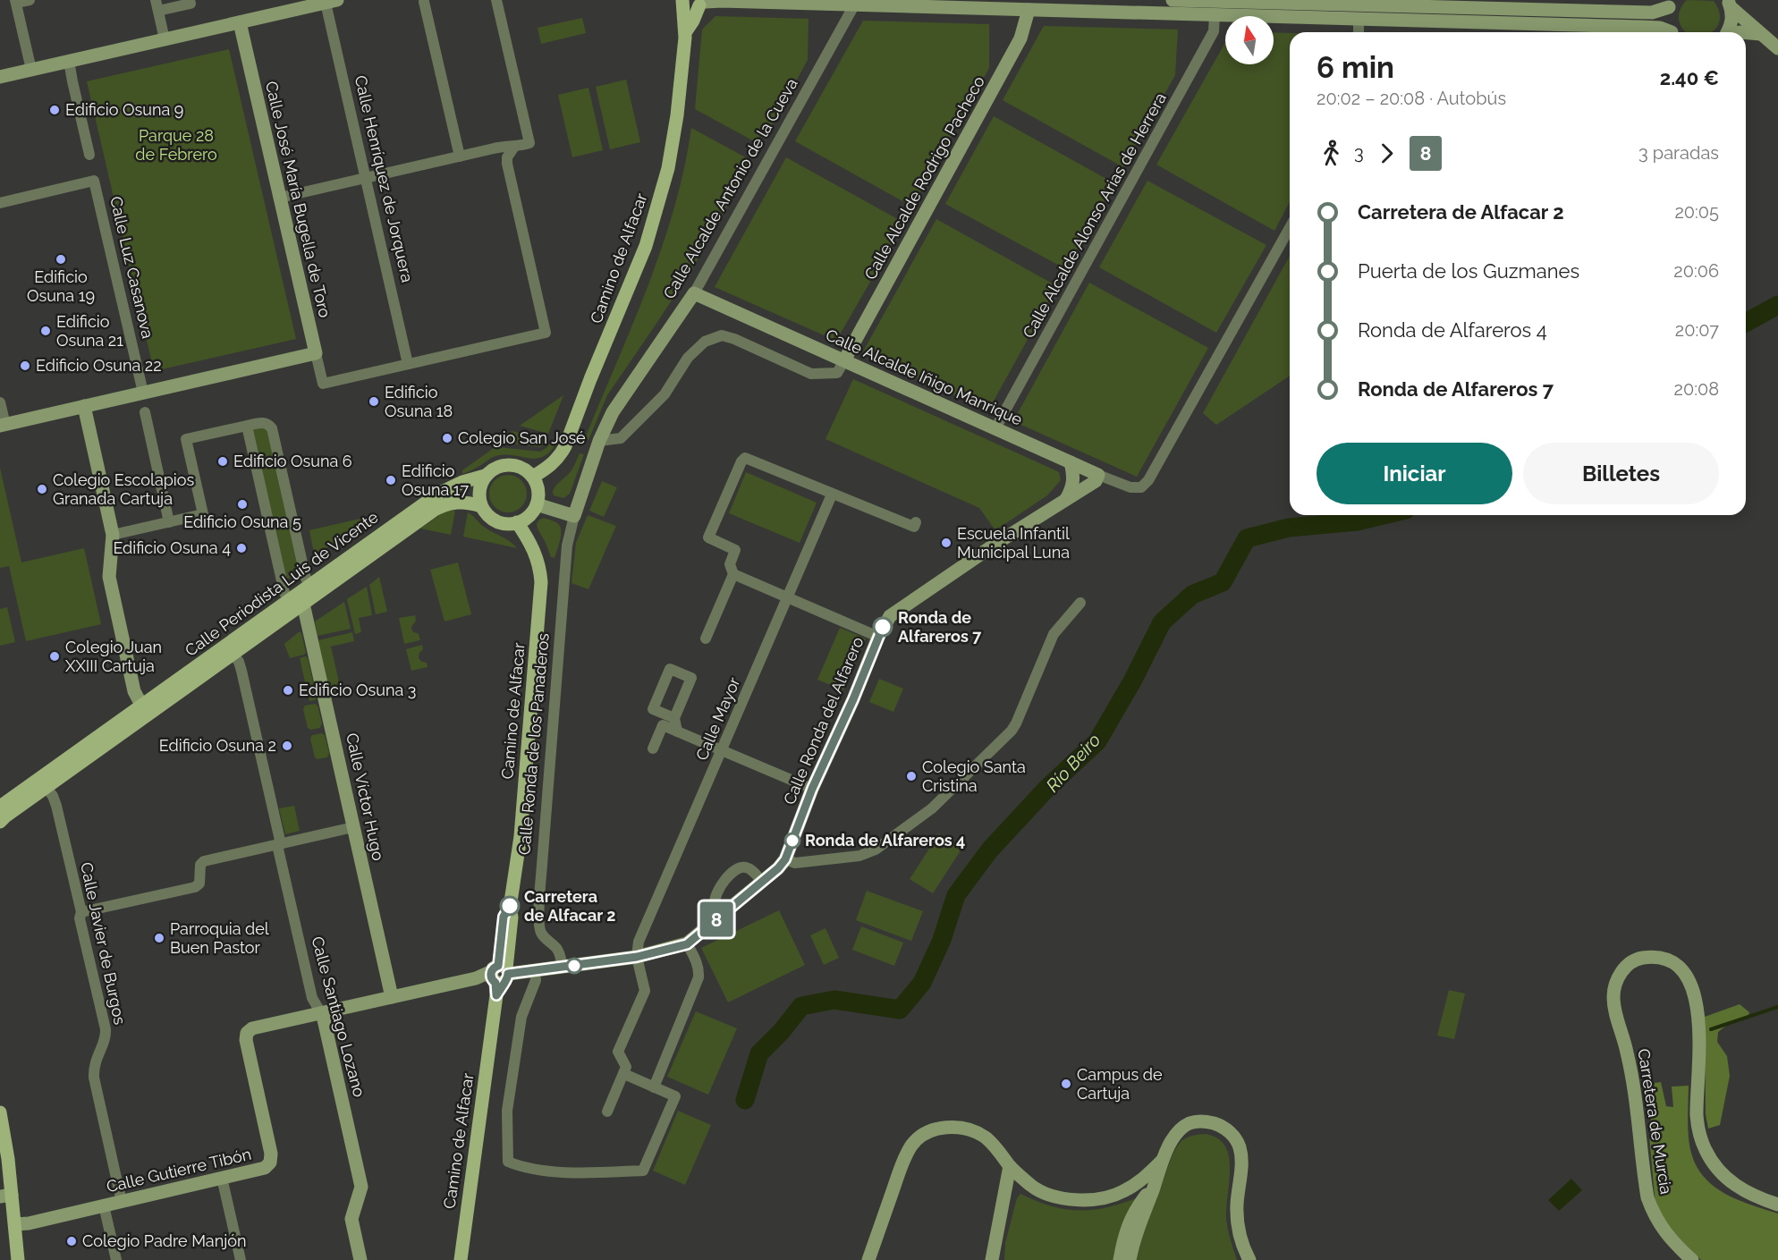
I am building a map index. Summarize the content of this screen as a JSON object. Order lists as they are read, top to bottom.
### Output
{
  "streets": {
    "main road": ["Camino de Alfacar", "Calle Periodista Luis de Vicente"],
    "street": [
      "Calle Alcalde Rodrigo Pacheco",
      "Calle Henríquez de Jorquera",
      "Calle Alcalde Antonio de la Cueva",
      "Calle José María Bugella de Toro",
      "Calle Alcalde Alonso Arias de Herrera",
      "Calle Luz Casanova",
      "Calle Alcalde Iñigo Manrique",
      "Calle Mayor",
      "Calle Ronda del Alfarero",
      "Calle Ronda de los Panaderos",
      "Calle Víctor Hugo",
      "Calle Javier de Burgos",
      "Calle Santiago Lozano",
      "Carretera de Murcia",
      "Calle Gutierre Tibón"
    ]
  },
  "crossings": [
    ["Calle Alcalde Rodrigo Pacheco", "Calle Alcalde Iñigo Manrique"],
    ["Calle Henríquez de Jorquera", "Calle José María Bugella de Toro"],
    ["Calle Alcalde Antonio de la Cueva", "Calle Alcalde Iñigo Manrique"],
    ["Calle Alcalde Antonio de la Cueva", "Calle Ronda de los Panaderos"],
    ["Calle Alcalde Alonso Arias de Herrera", "Calle Alcalde Iñigo Manrique"],
    ["Camino de Alfacar", "Calle Periodista Luis de Vicente"],
    ["Camino de Alfacar", "Calle Gutierre Tibón"],
    ["Calle Alcalde Iñigo Manrique", "Calle Ronda del Alfarero"],
    ["Calle Periodista Luis de Vicente", "Calle Víctor Hugo"],
    ["Calle Periodista Luis de Vicente", "Calle Javier de Burgos"],
    ["Calle Periodista Luis de Vicente", "Calle Santiago Lozano"],
    ["Calle Víctor Hugo", "Calle Gutierre Tibón"],
    ["Calle Javier de Burgos", "Calle Gutierre Tibón"],
    ["Calle Santiago Lozano", "Calle Gutierre Tibón"]
  ],
  "water": ["Río Beiro"],
  "parks": ["Parque 28 de Febrero"],
  "places": [
    "Edificio Osuna 9",
    "Edificio Osuna 19",
    "Edificio Osuna 21",
    "Edificio Osuna 22",
    "Edificio Osuna 18",
    "Colegio San José",
    "Edificio Osuna 6",
    "Edificio Osuna 17",
    "Colegio Escolapios Granada Cartuja",
    "Edificio Osuna 5",
    "Escuela Infantil Municipal Luna",
    "Edificio Osuna 4",
    "Ronda de Alfareros 7",
    "Colegio Juan XXIII Cartuja",
    "Edificio Osuna 3",
    "Edificio Osuna 2",
    "Colegio Santa Cristina",
    "Ronda de Alfareros 4",
    "Carretera de Alfacar 2",
    "Parroquia del Buen Pastor",
    "Campus de Cartuja",
    "Colegio Padre Manjón"
  ],
  "lines": ["bus line 8"],
  "north": "top",
  "page": {
    "on_map": "8",
    "heading": ["6 min", "20:02 – 20:08 · Autobús", "2.40 €"],
    "legs": ["3", "8", "3 paradas"],
    "list": [
      {
        "name": "Carretera de Alfacar 2",
        "value": "20:05"
      },
      {
        "name": "Puerta de los Guzmanes",
        "value": "20:06"
      },
      {
        "name": "Ronda de Alfareros 4",
        "value": "20:07"
      },
      {
        "name": "Ronda de Alfareros 7",
        "value": "20:08"
      }
    ],
    "buttons": ["Iniciar", "Billetes"]
  }
}
